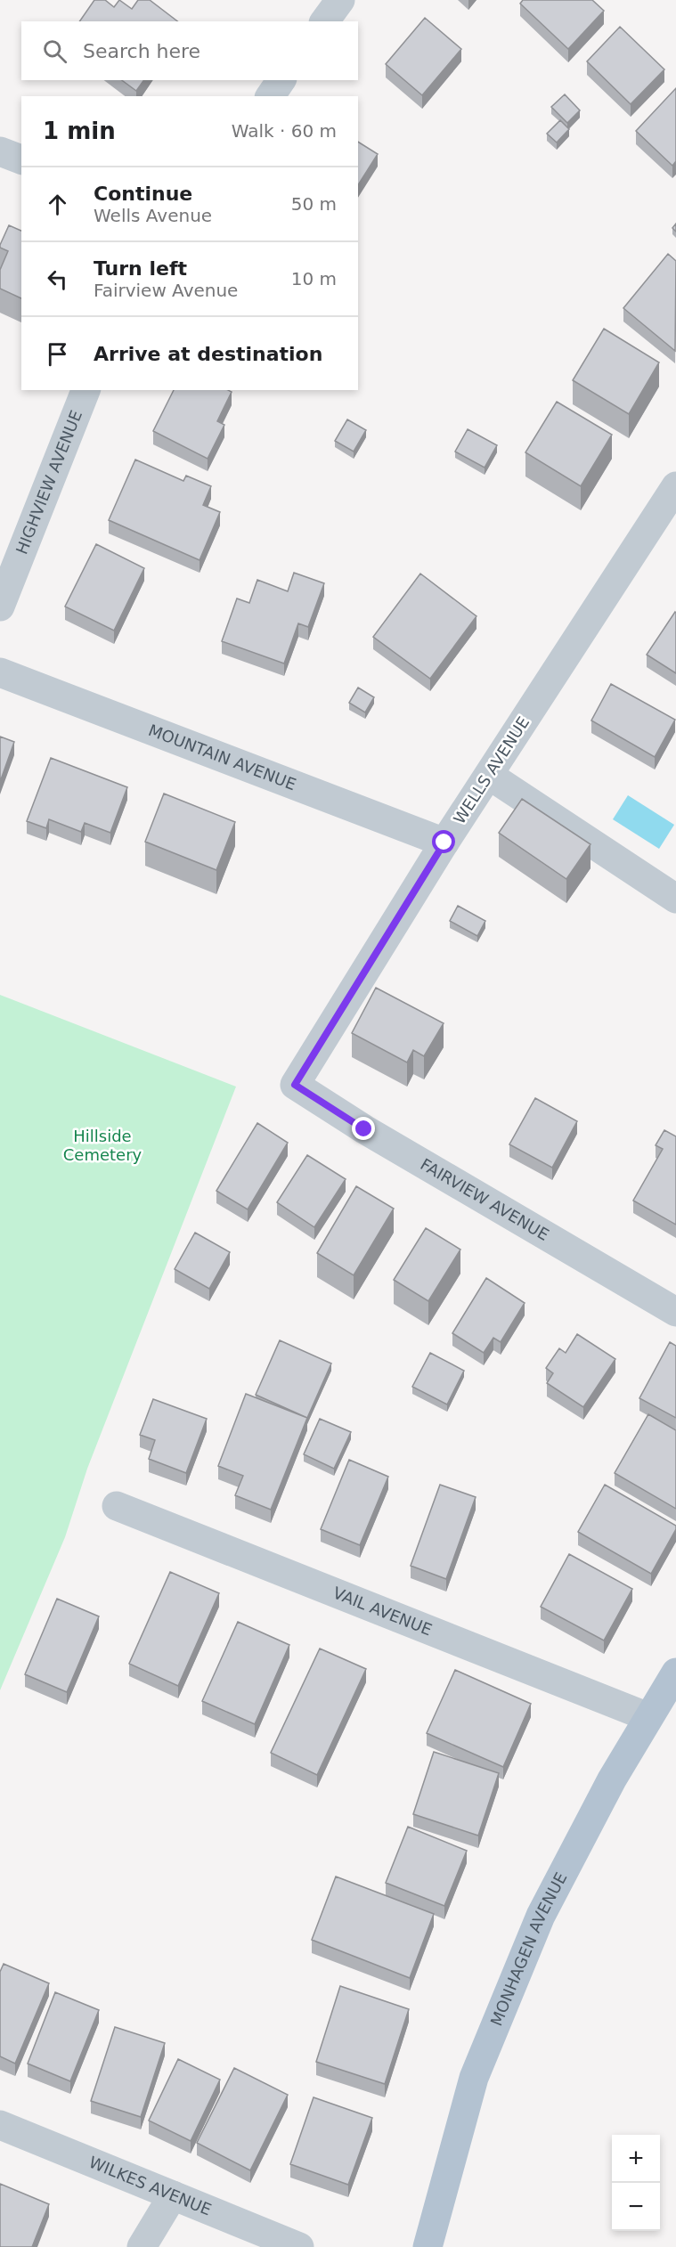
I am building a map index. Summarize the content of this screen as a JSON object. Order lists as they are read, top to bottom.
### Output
{
  "streets": {
    "main road": ["MONHAGEN AVENUE"],
    "street": [
      "HIGHVIEW AVENUE",
      "MOUNTAIN AVENUE",
      "WELLS AVENUE",
      "FAIRVIEW AVENUE",
      "VAIL AVENUE",
      "WILKES AVENUE"
    ]
  },
  "crossings": [
    ["MOUNTAIN AVENUE", "WELLS AVENUE"],
    ["WELLS AVENUE", "FAIRVIEW AVENUE"],
    ["VAIL AVENUE", "MONHAGEN AVENUE"]
  ],
  "parks": ["Hillside Cemetery"],
  "page": {
    "search": "Search here",
    "heading": ["1 min", "Walk · 60 m"],
    "list": [
      ["Continue", "Wells Avenue", "50 m"],
      ["Turn left", "Fairview Avenue", "10 m"],
      "Arrive at destination"
    ],
    "map_buttons": ["+", "−"]
  }
}
